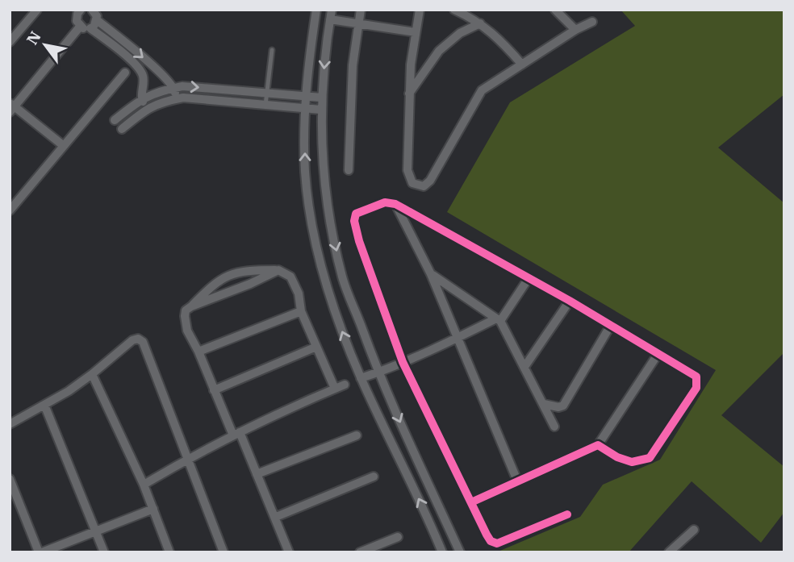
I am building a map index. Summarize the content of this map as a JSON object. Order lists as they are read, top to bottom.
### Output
{
  "north": "top left"
}
